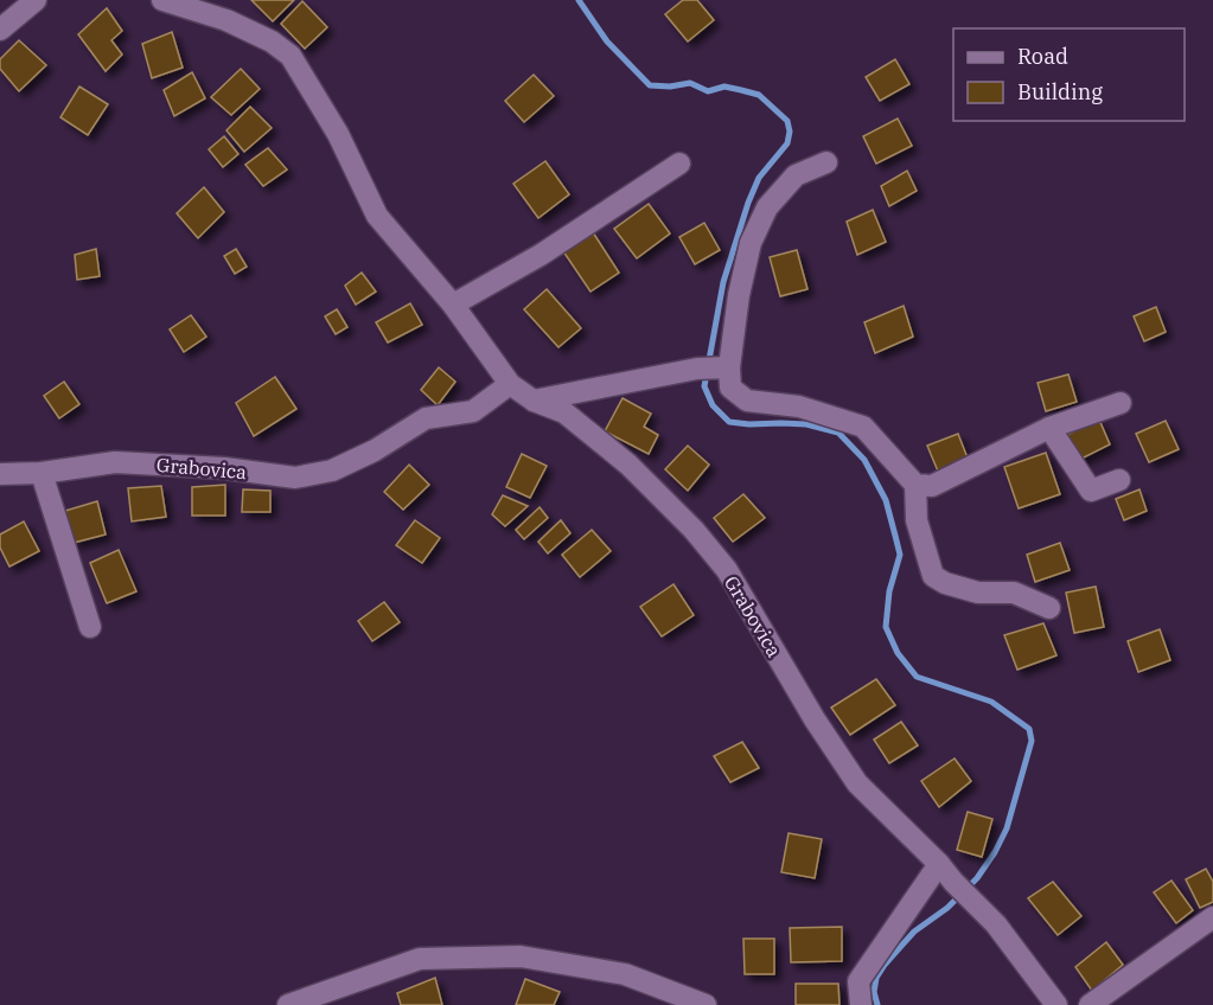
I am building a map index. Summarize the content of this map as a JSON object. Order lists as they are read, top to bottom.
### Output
{
  "streets": {
    "street": ["Grabovica"]
  },
  "legend": ["Road", "Building"]
}
